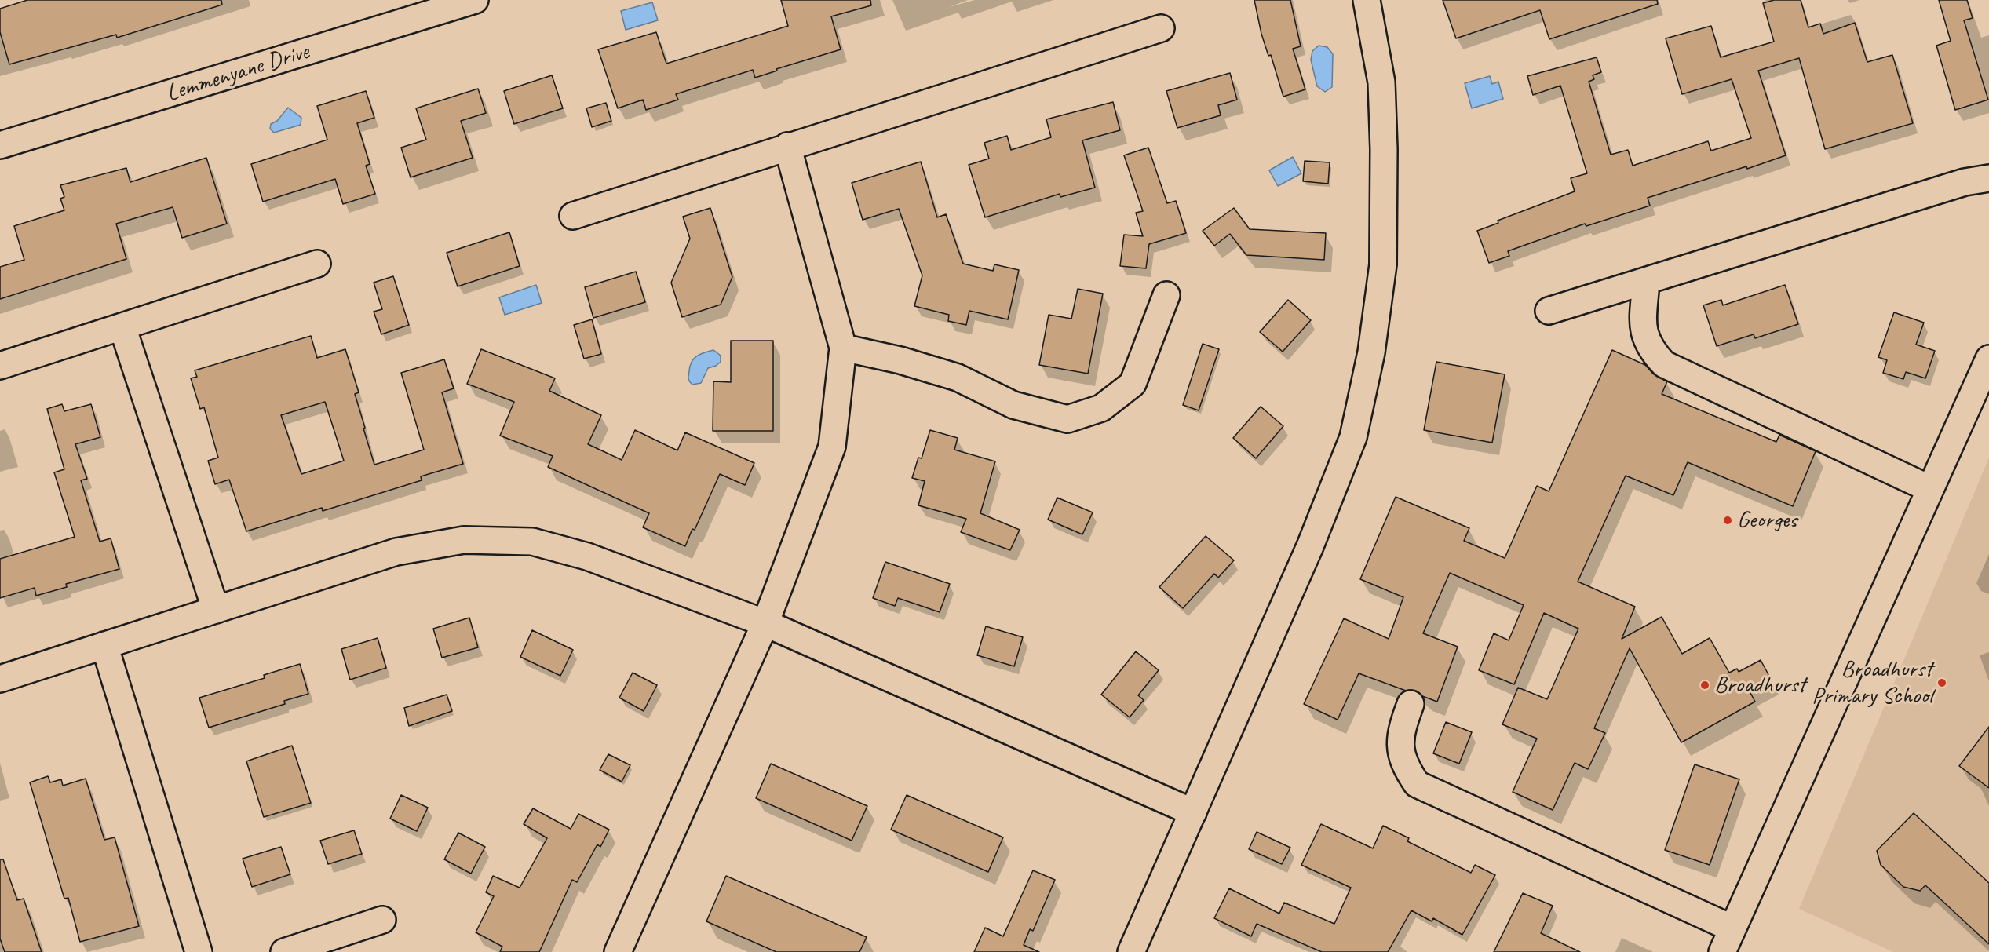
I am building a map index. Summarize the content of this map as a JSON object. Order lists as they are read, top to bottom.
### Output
{
  "streets": {
    "street": ["Lemmenyane Drive"]
  },
  "places": ["Georges", "Broadhurst Primary School", "Broadhurst"]
}
